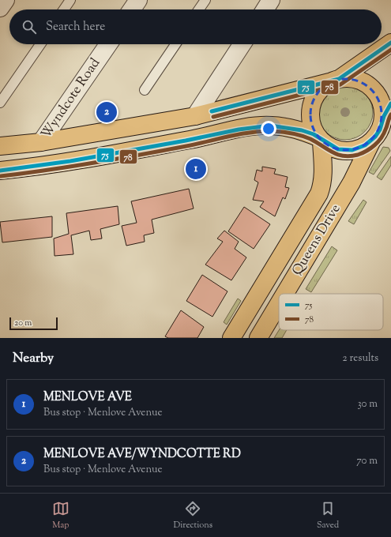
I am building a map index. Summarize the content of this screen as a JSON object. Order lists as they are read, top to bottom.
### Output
{
  "streets": {
    "highway": ["Queens Drive"],
    "street": ["Wyndcote Road"]
  },
  "lines": ["transit line 75", "transit line 78"],
  "legend": ["75", "78"],
  "scale_bar": "20 m",
  "page": {
    "search": "Search here",
    "pins": ["2", "1"],
    "scale": "20 m",
    "heading": ["Nearby", "2 results"],
    "list": [
      {
        "mark": "1",
        "name": "MENLOVE AVE",
        "note": "Bus stop · Menlove Avenue",
        "value": "30 m"
      },
      {
        "mark": "2",
        "name": "MENLOVE AVE/WYNDCOTTE RD",
        "note": "Bus stop · Menlove Avenue",
        "value": "70 m"
      }
    ],
    "nav": ["Map", "Directions", "Saved"]
  }
}
